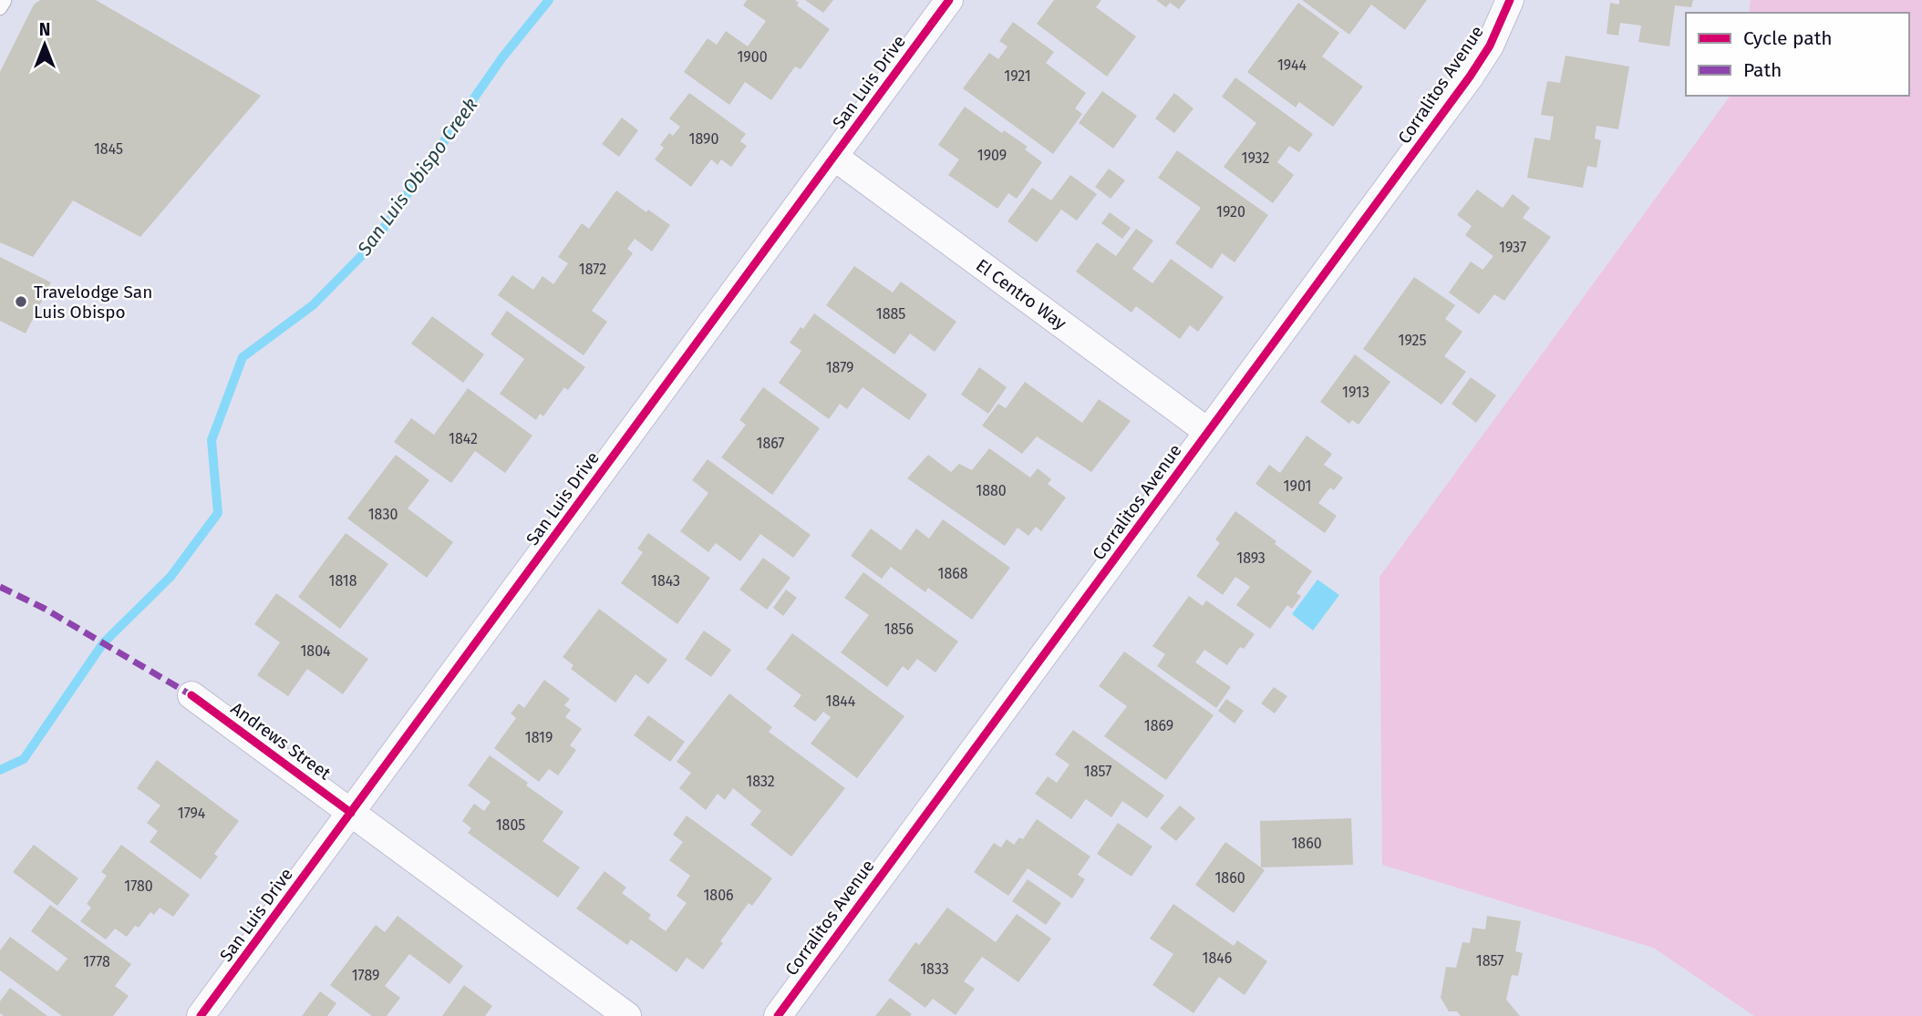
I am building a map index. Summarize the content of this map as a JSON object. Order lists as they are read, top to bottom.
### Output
{
  "streets": {
    "street": [
      "San Luis Drive",
      "Corralitos Avenue",
      "El Centro Way",
      "Andrews Street"
    ]
  },
  "crossings": [
    ["San Luis Drive", "El Centro Way"],
    ["San Luis Drive", "Andrews Street"],
    ["Corralitos Avenue", "El Centro Way"]
  ],
  "water": ["San Luis Obispo Creek"],
  "places": ["Travelodge San Luis Obispo"],
  "house_numbers": [
    "1900",
    "1944",
    "1921",
    "1890",
    "1845",
    "1909",
    "1932",
    "1920",
    "1937",
    "1872",
    "1885",
    "1925",
    "1879",
    "1913",
    "1842",
    "1867",
    "1901",
    "1880",
    "1830",
    "1893",
    "1868",
    "1818",
    "1843",
    "1856",
    "1804",
    "1844",
    "1869",
    "1819",
    "1857",
    "1832",
    "1794",
    "1805",
    "1860",
    "1860",
    "1780",
    "1806",
    "1846",
    "1857",
    "1778",
    "1833",
    "1789"
  ],
  "legend": ["Cycle path", "Path"],
  "north": "top"
}
